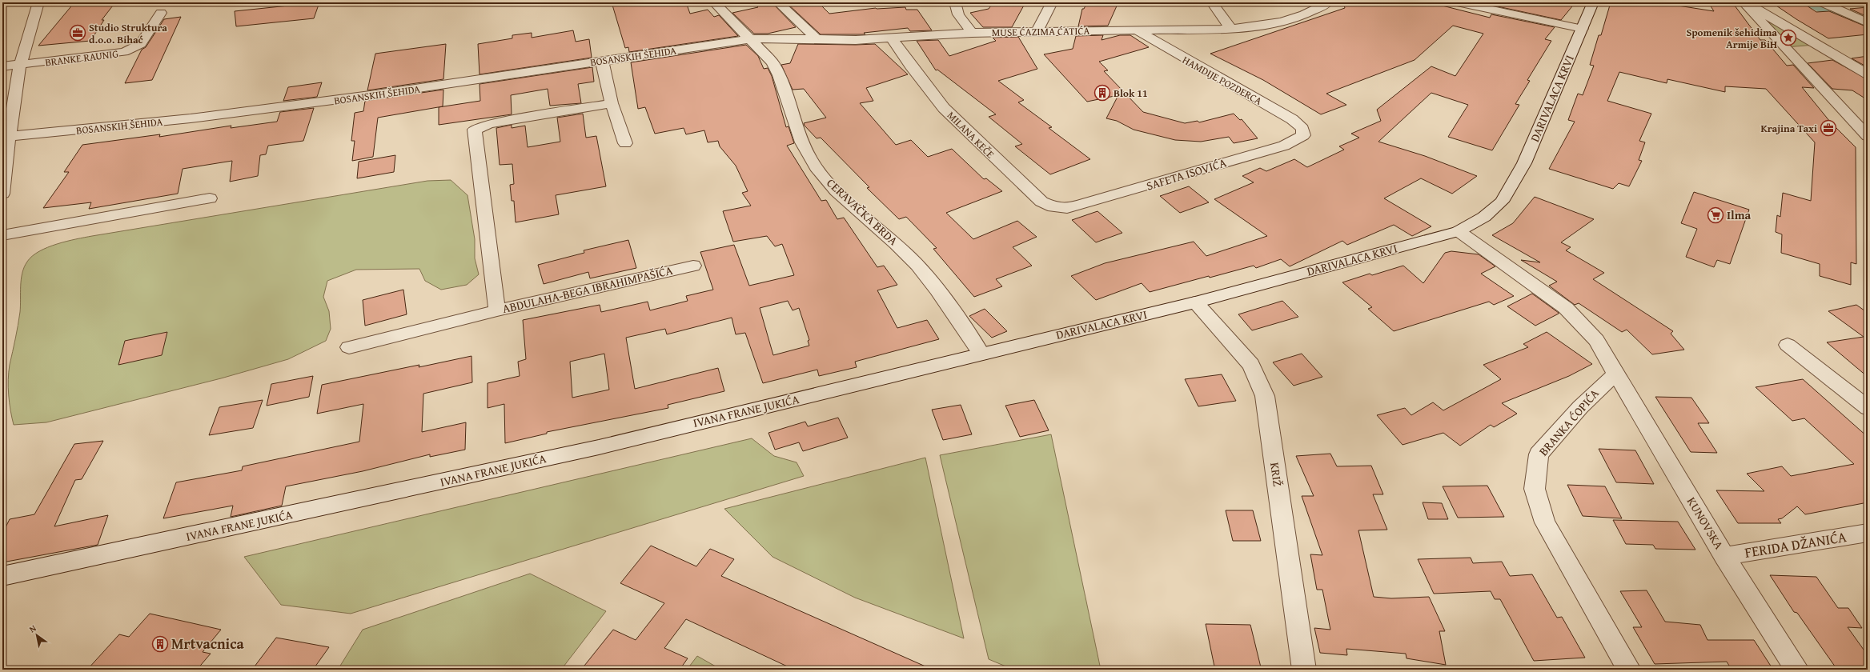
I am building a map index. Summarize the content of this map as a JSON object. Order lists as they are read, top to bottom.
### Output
{
  "streets": {
    "street": [
      "MUSE ĆAZIMA ĆATIĆA",
      "BOSANSKIH ŠEHIDA",
      "BRANKE RAUNIG",
      "HAMDIJE POZDERCA",
      "DARIVALACA KRVI",
      "MILANA KEČE",
      "SAFETA ISOVIĆA",
      "CERAVAČKA BRDA",
      "ABDULAHA-BEGA IBRAHIMPAŠIĆA",
      "IVANA FRANE JUKIĆA",
      "BRANKA ĆOPIĆA",
      "KRIŽ",
      "KUNOVSKA",
      "FERIDA DŽANIĆA"
    ]
  },
  "crossings": [
    ["MUSE ĆAZIMA ĆATIĆA", "BOSANSKIH ŠEHIDA"],
    ["MUSE ĆAZIMA ĆATIĆA", "HAMDIJE POZDERCA"],
    ["MUSE ĆAZIMA ĆATIĆA", "MILANA KEČE"],
    ["MUSE ĆAZIMA ĆATIĆA", "CERAVAČKA BRDA"],
    ["BOSANSKIH ŠEHIDA", "CERAVAČKA BRDA"],
    ["HAMDIJE POZDERCA", "SAFETA ISOVIĆA"],
    ["DARIVALACA KRVI", "CERAVAČKA BRDA"],
    ["DARIVALACA KRVI", "IVANA FRANE JUKIĆA"],
    ["DARIVALACA KRVI", "KRIŽ"],
    ["MILANA KEČE", "SAFETA ISOVIĆA"],
    ["CERAVAČKA BRDA", "IVANA FRANE JUKIĆA"],
    ["BRANKA ĆOPIĆA", "KUNOVSKA"],
    ["KUNOVSKA", "FERIDA DŽANIĆA"]
  ],
  "places": {
    "office": ["Studio Struktura d.o.o. Bihać", "Krajina Taxi"],
    "place": ["Spomenik šehidima Armije BiH"],
    "building": ["Blok 11", "Mrtvacnica"],
    "supermarket": ["Ilma"]
  },
  "north": "top left"
}
